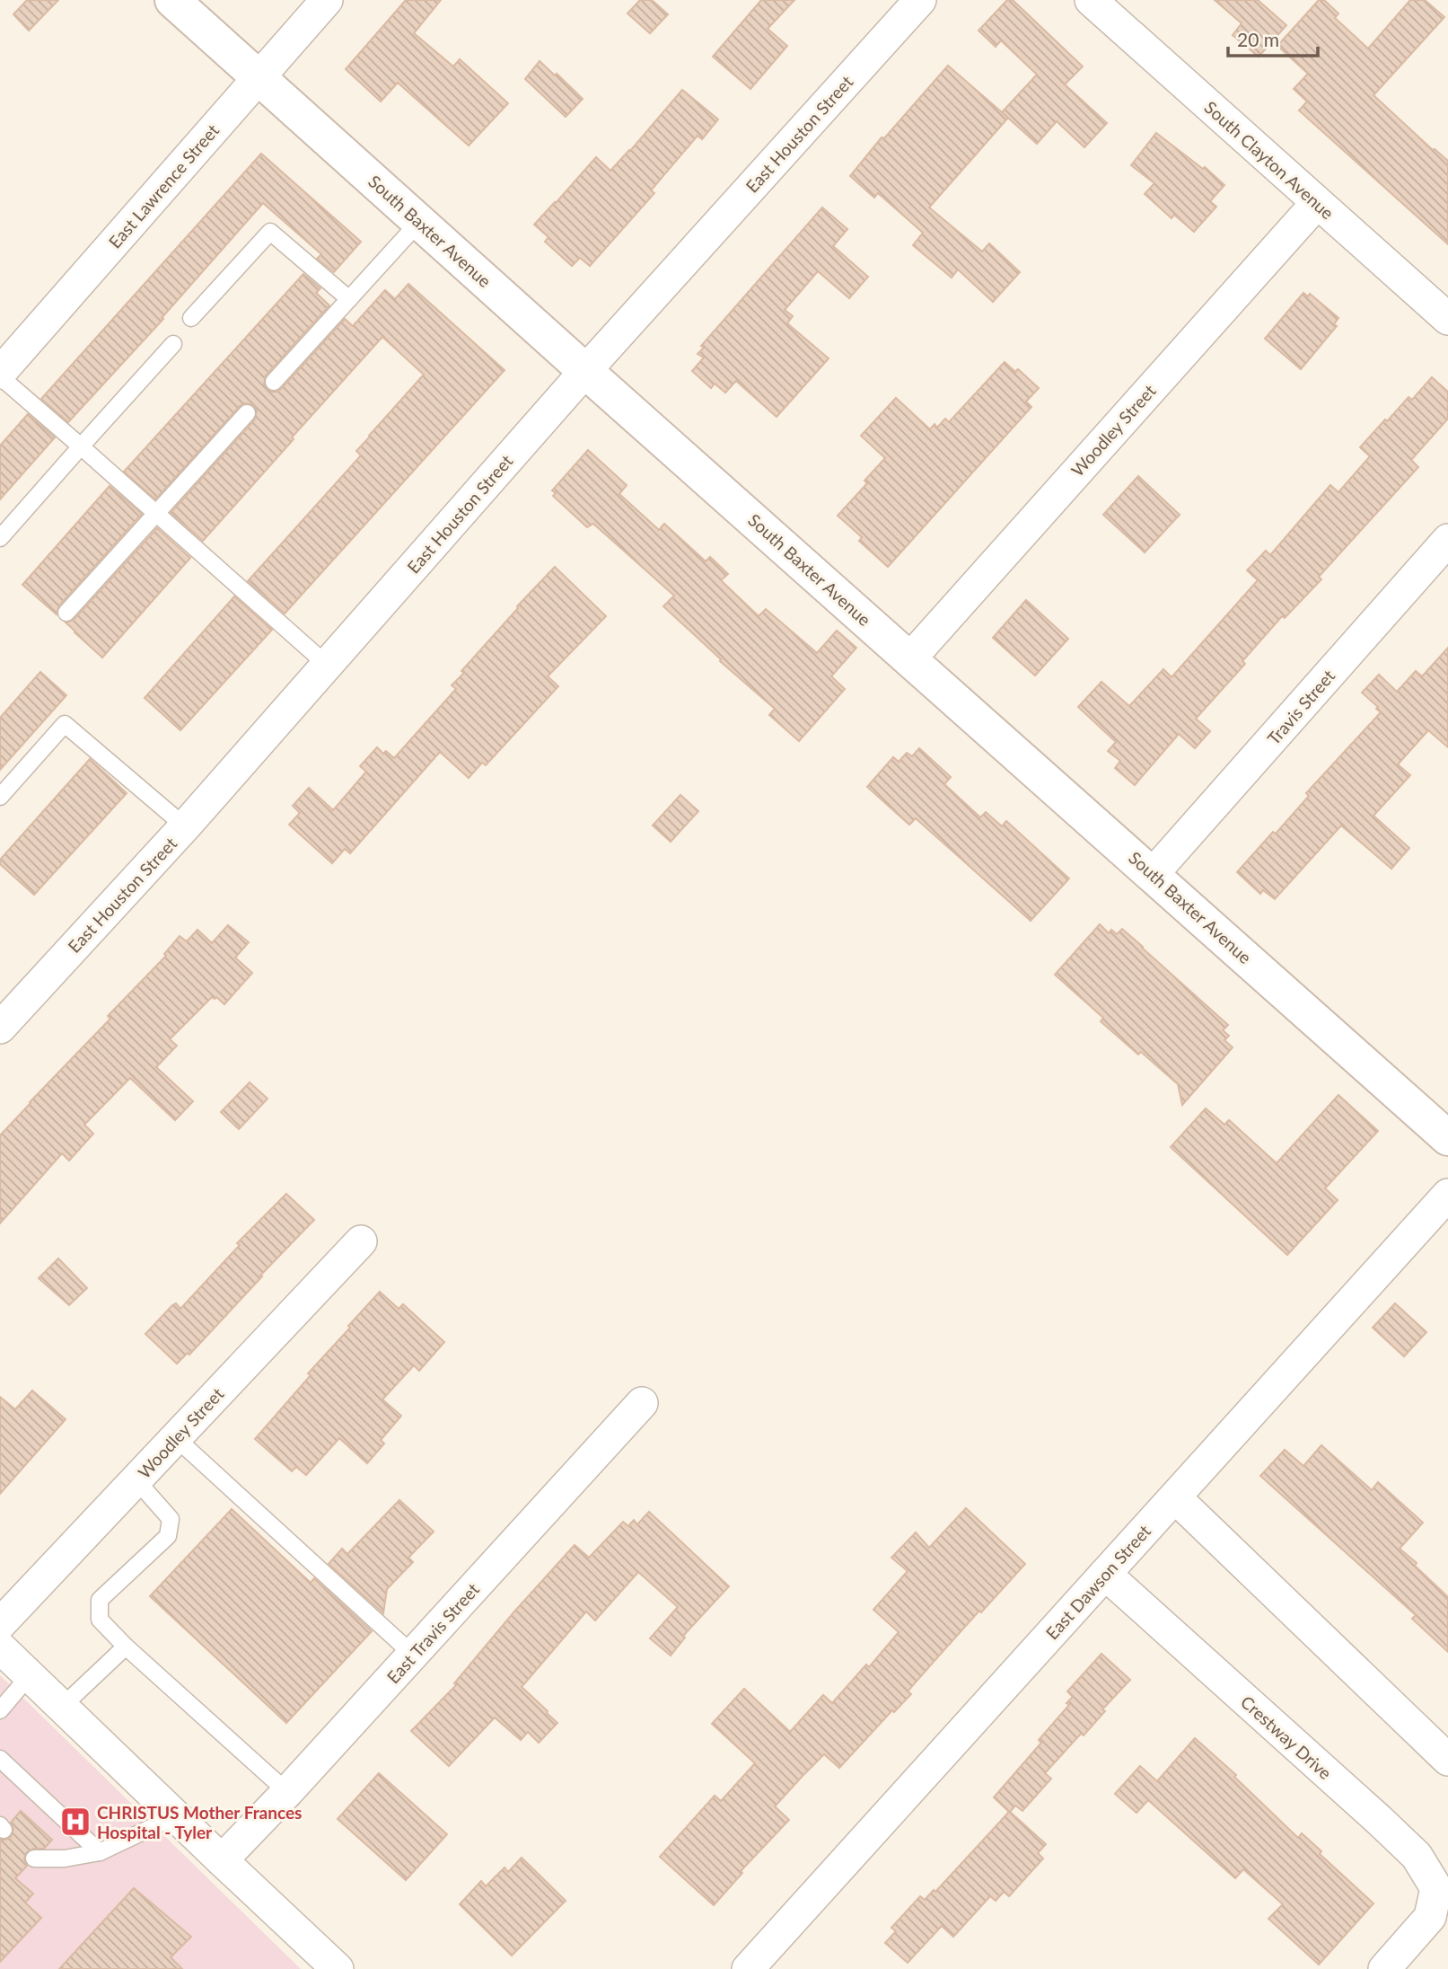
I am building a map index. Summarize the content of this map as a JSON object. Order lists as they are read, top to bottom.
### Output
{
  "streets": {
    "street": [
      "East Houston Street",
      "South Clayton Avenue",
      "East Lawrence Street",
      "South Baxter Avenue",
      "Woodley Street",
      "Travis Street",
      "East Dawson Street",
      "East Travis Street",
      "Crestway Drive"
    ]
  },
  "crossings": [
    ["East Houston Street", "South Baxter Avenue"],
    ["South Clayton Avenue", "Woodley Street"],
    ["East Lawrence Street", "South Baxter Avenue"],
    ["South Baxter Avenue", "Woodley Street"],
    ["South Baxter Avenue", "Travis Street"],
    ["East Dawson Street", "Crestway Drive"]
  ],
  "places": {
    "hospital": ["CHRISTUS Mother Frances Hospital - Tyler"]
  },
  "scale_bar": "20 m"
}
